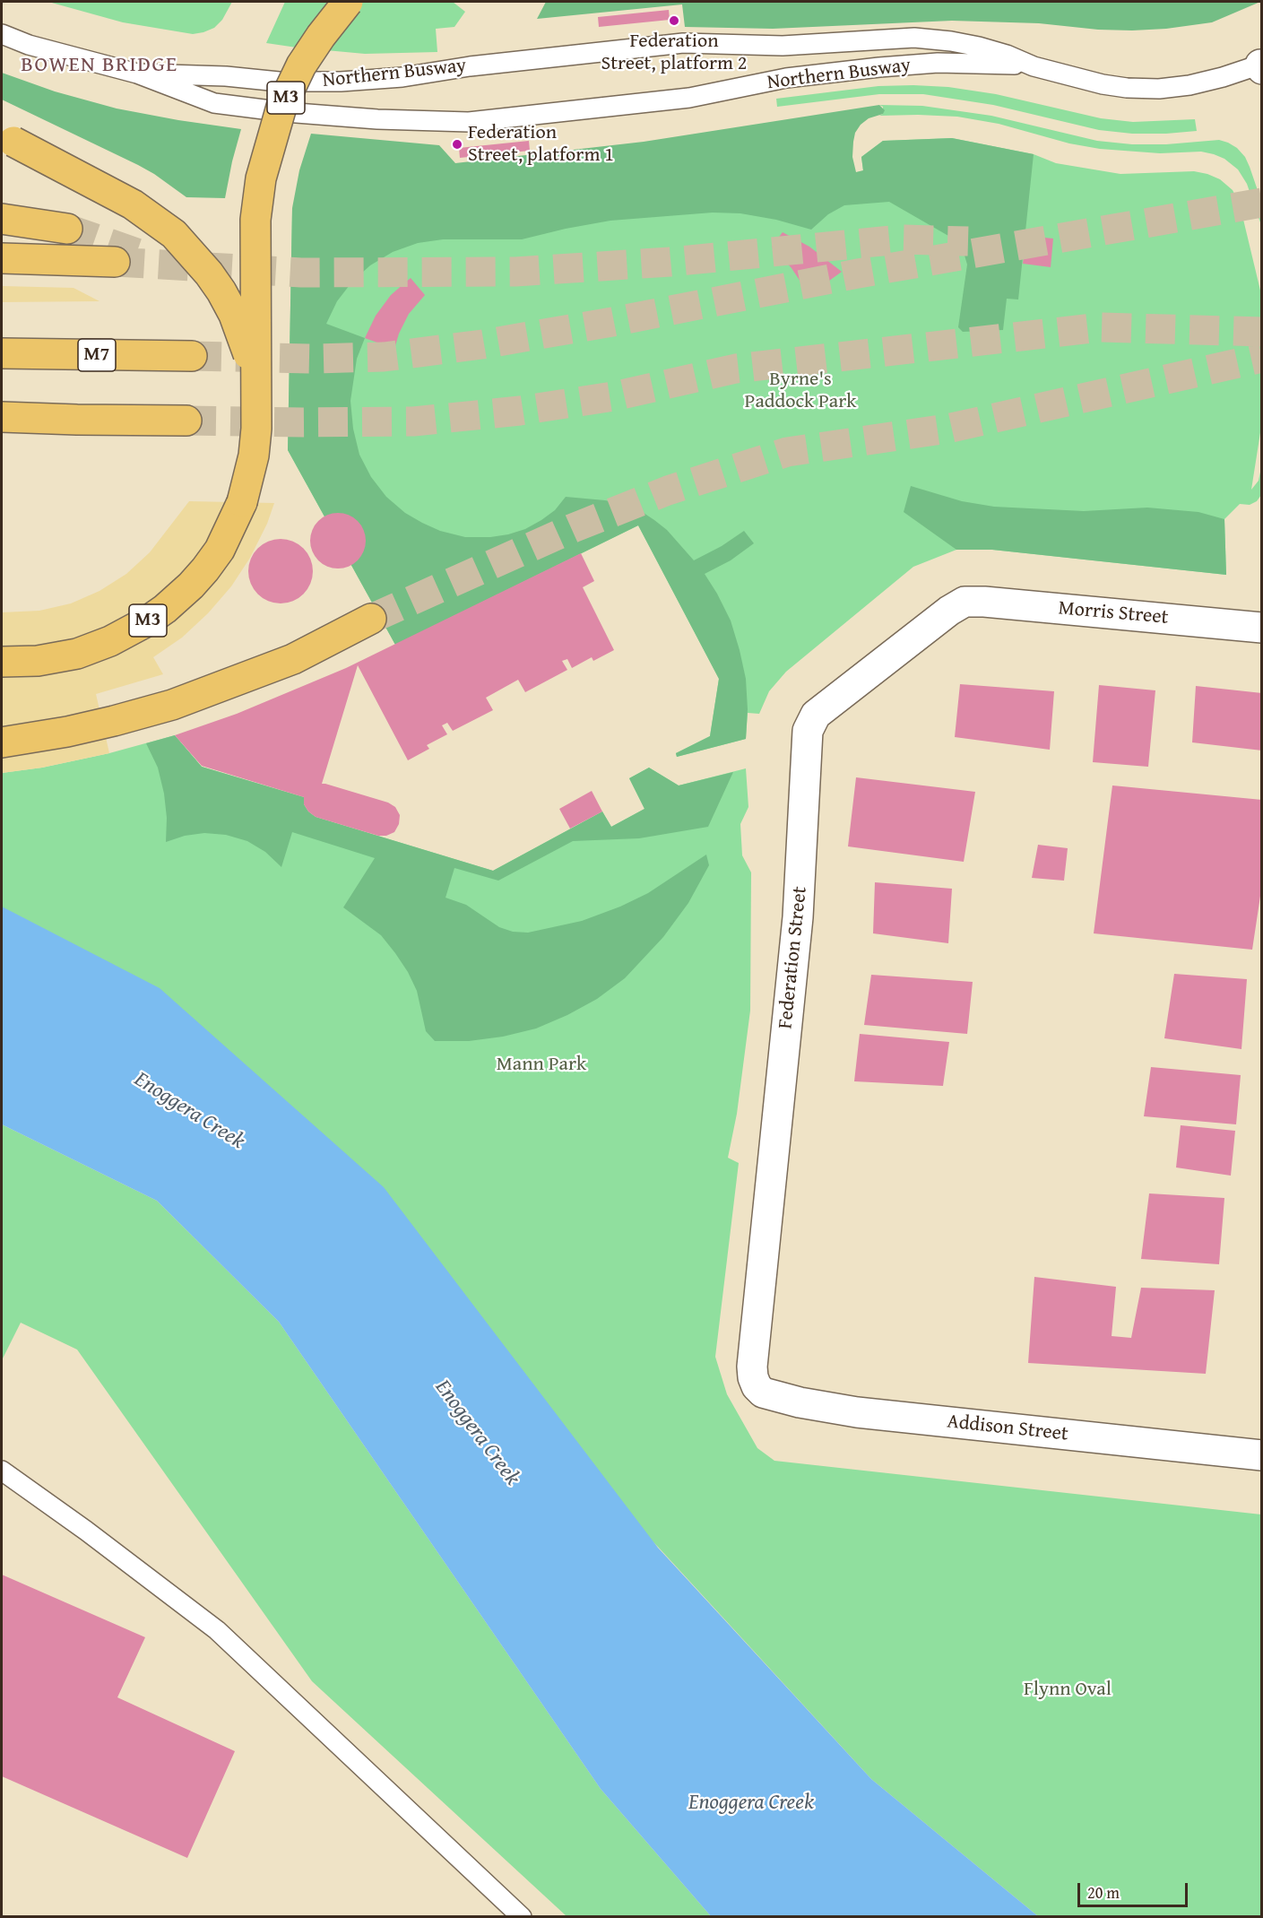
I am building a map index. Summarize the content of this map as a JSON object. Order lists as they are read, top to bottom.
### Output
{
  "streets": {
    "highway": ["M3", "M7"],
    "street": ["Morris Street", "Federation Street", "Addison Street"],
    "lane": ["Northern Busway"]
  },
  "crossings": [
    ["Morris Street", "Federation Street"],
    ["Federation Street", "Addison Street"]
  ],
  "districts": ["BOWEN BRIDGE"],
  "water": ["Enoggera Creek"],
  "parks": ["Byrne's Paddock Park", "Mann Park", "Flynn Oval"],
  "places": ["Federation Street, platform 2", "Federation Street, platform 1"],
  "scale_bar": "20 m"
}
